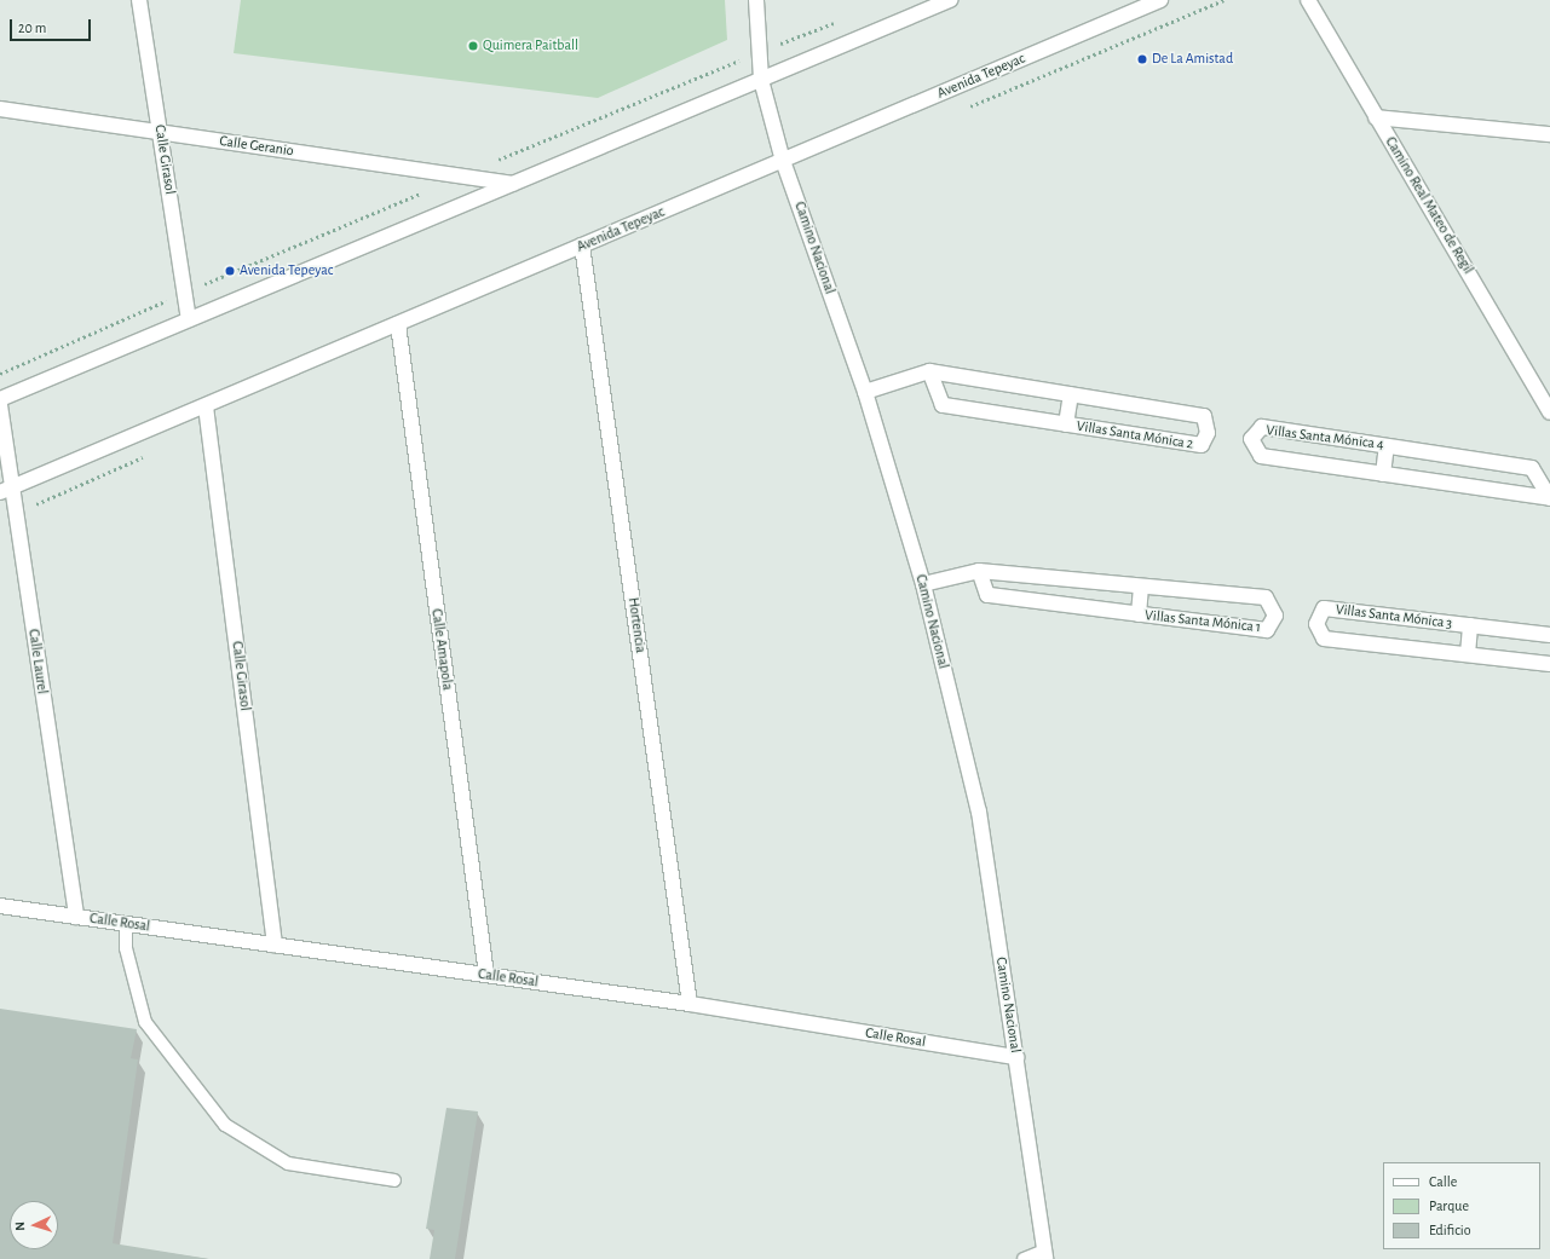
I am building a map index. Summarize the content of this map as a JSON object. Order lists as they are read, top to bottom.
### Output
{
  "streets": {
    "street": [
      "Avenida Tepeyac",
      "Calle Geranio",
      "Calle Girasol",
      "Camino Real Mateo de Regil",
      "Camino Nacional",
      "Villas Santa Mónica 2",
      "Villas Santa Mónica 4",
      "Villas Santa Mónica 3",
      "Villas Santa Mónica 1",
      "Hortencia",
      "Calle Amapola",
      "Calle Laurel",
      "Calle Rosal"
    ]
  },
  "crossings": [
    ["Avenida Tepeyac", "Calle Girasol"],
    ["Avenida Tepeyac", "Camino Nacional"],
    ["Avenida Tepeyac", "Hortencia"],
    ["Avenida Tepeyac", "Calle Amapola"],
    ["Avenida Tepeyac", "Calle Laurel"],
    ["Calle Geranio", "Calle Girasol"],
    ["Calle Girasol", "Calle Rosal"],
    ["Camino Nacional", "Villas Santa Mónica 2"],
    ["Camino Nacional", "Villas Santa Mónica 1"],
    ["Camino Nacional", "Calle Rosal"],
    ["Hortencia", "Calle Rosal"],
    ["Calle Amapola", "Calle Rosal"],
    ["Calle Laurel", "Calle Rosal"]
  ],
  "places": ["Quimera Paitball", "De La Amistad", "Avenida Tepeyac"],
  "legend": ["Calle", "Parque", "Edificio"],
  "scale_bar": "20 m",
  "north": "left"
}
